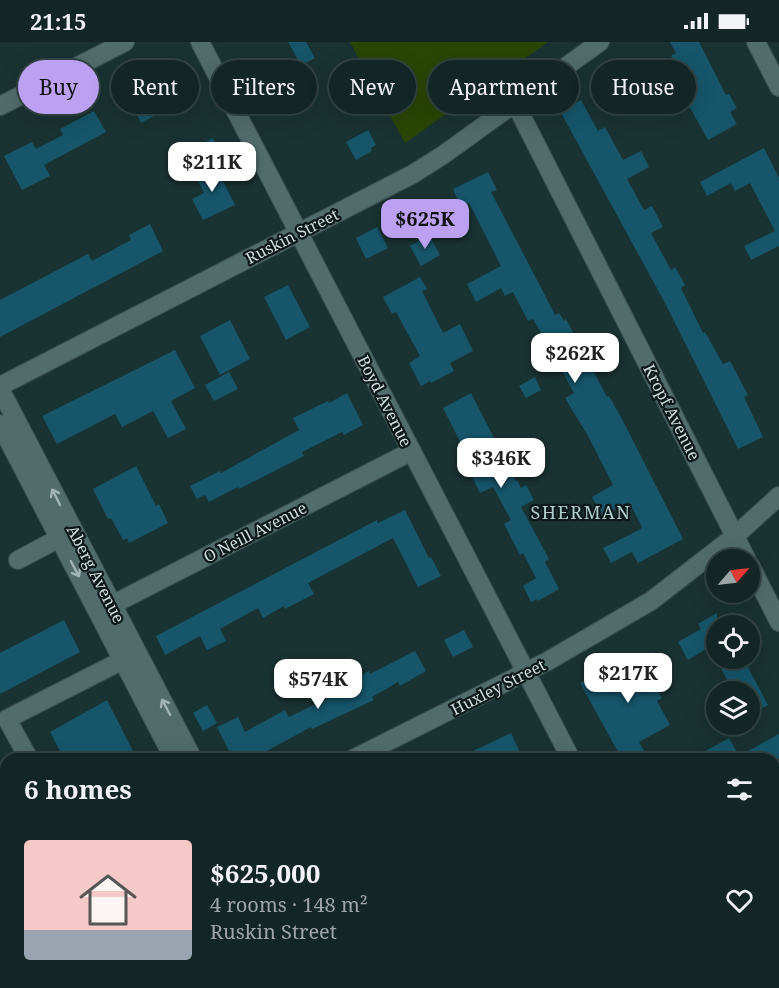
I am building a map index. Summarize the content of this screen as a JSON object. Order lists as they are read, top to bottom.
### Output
{
  "streets": {
    "street": [
      "Ruskin Street",
      "Boyd Avenue",
      "Kropf Avenue",
      "O Neill Avenue",
      "Aberg Avenue",
      "Huxley Street"
    ]
  },
  "crossings": [
    ["Ruskin Street", "Boyd Avenue"],
    ["Ruskin Street", "Aberg Avenue"],
    ["Boyd Avenue", "O Neill Avenue"],
    ["Boyd Avenue", "Huxley Street"],
    ["Kropf Avenue", "Huxley Street"],
    ["O Neill Avenue", "Aberg Avenue"]
  ],
  "districts": ["SHERMAN"],
  "north": "top right",
  "page": {
    "status": "21:15",
    "chip": [
      "Buy",
      "Rent",
      "Filters",
      "New",
      "Apartment",
      "House"
    ],
    "price": [
      "$211K",
      "$625K",
      "$262K",
      "$346K",
      "$217K",
      "$574K"
    ],
    "heading": "6 homes",
    "list": [
      {
        "name": "$625,000",
        "note": "4 rooms · 148 m² · Ruskin Street"
      }
    ]
  }
}
